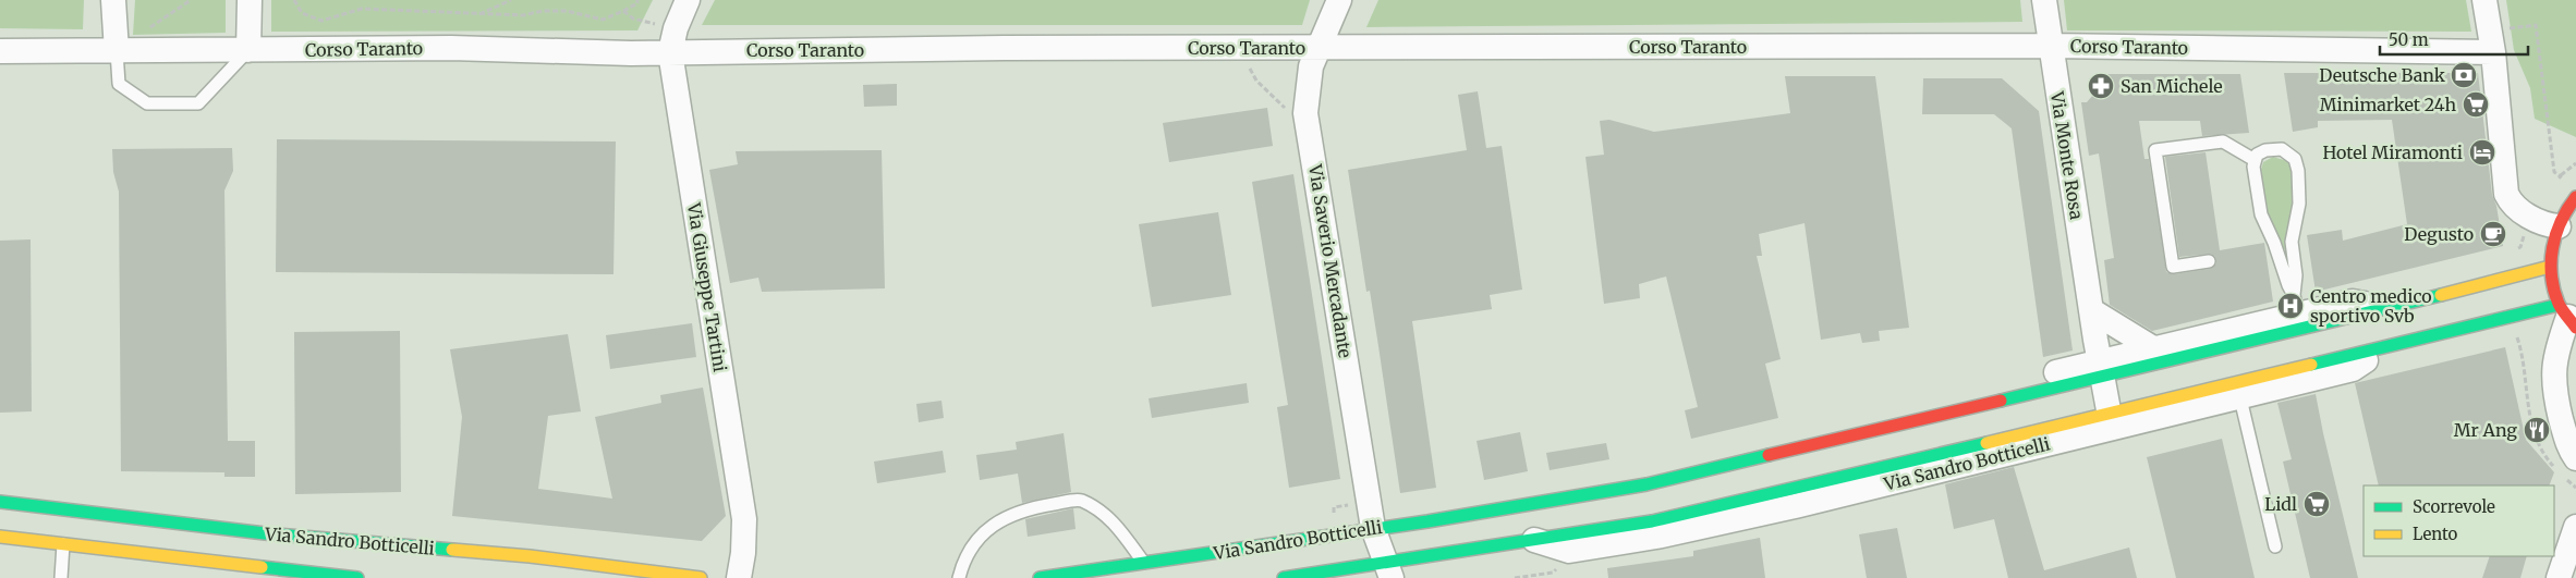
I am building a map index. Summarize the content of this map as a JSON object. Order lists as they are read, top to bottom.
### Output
{
  "streets": {
    "main road": ["Via Sandro Botticelli"],
    "street": [
      "Corso Taranto",
      "Via Monte Rosa",
      "Via Saverio Mercadante",
      "Via Giuseppe Tartini"
    ]
  },
  "crossings": [
    ["Corso Taranto", "Via Monte Rosa"],
    ["Corso Taranto", "Via Saverio Mercadante"],
    ["Corso Taranto", "Via Giuseppe Tartini"],
    ["Via Monte Rosa", "Via Sandro Botticelli"],
    ["Via Saverio Mercadante", "Via Sandro Botticelli"]
  ],
  "places": {
    "bank": ["Deutsche Bank"],
    "pharmacy": ["San Michele"],
    "supermarket": ["Minimarket 24h", "Lidl"],
    "hotel": ["Hotel Miramonti"],
    "cafe": ["Degusto"],
    "hospital": ["Centro medico sportivo Svb"],
    "restaurant": ["Mr Ang"]
  },
  "legend": ["Scorrevole", "Lento"],
  "scale_bar": "50 m"
}
